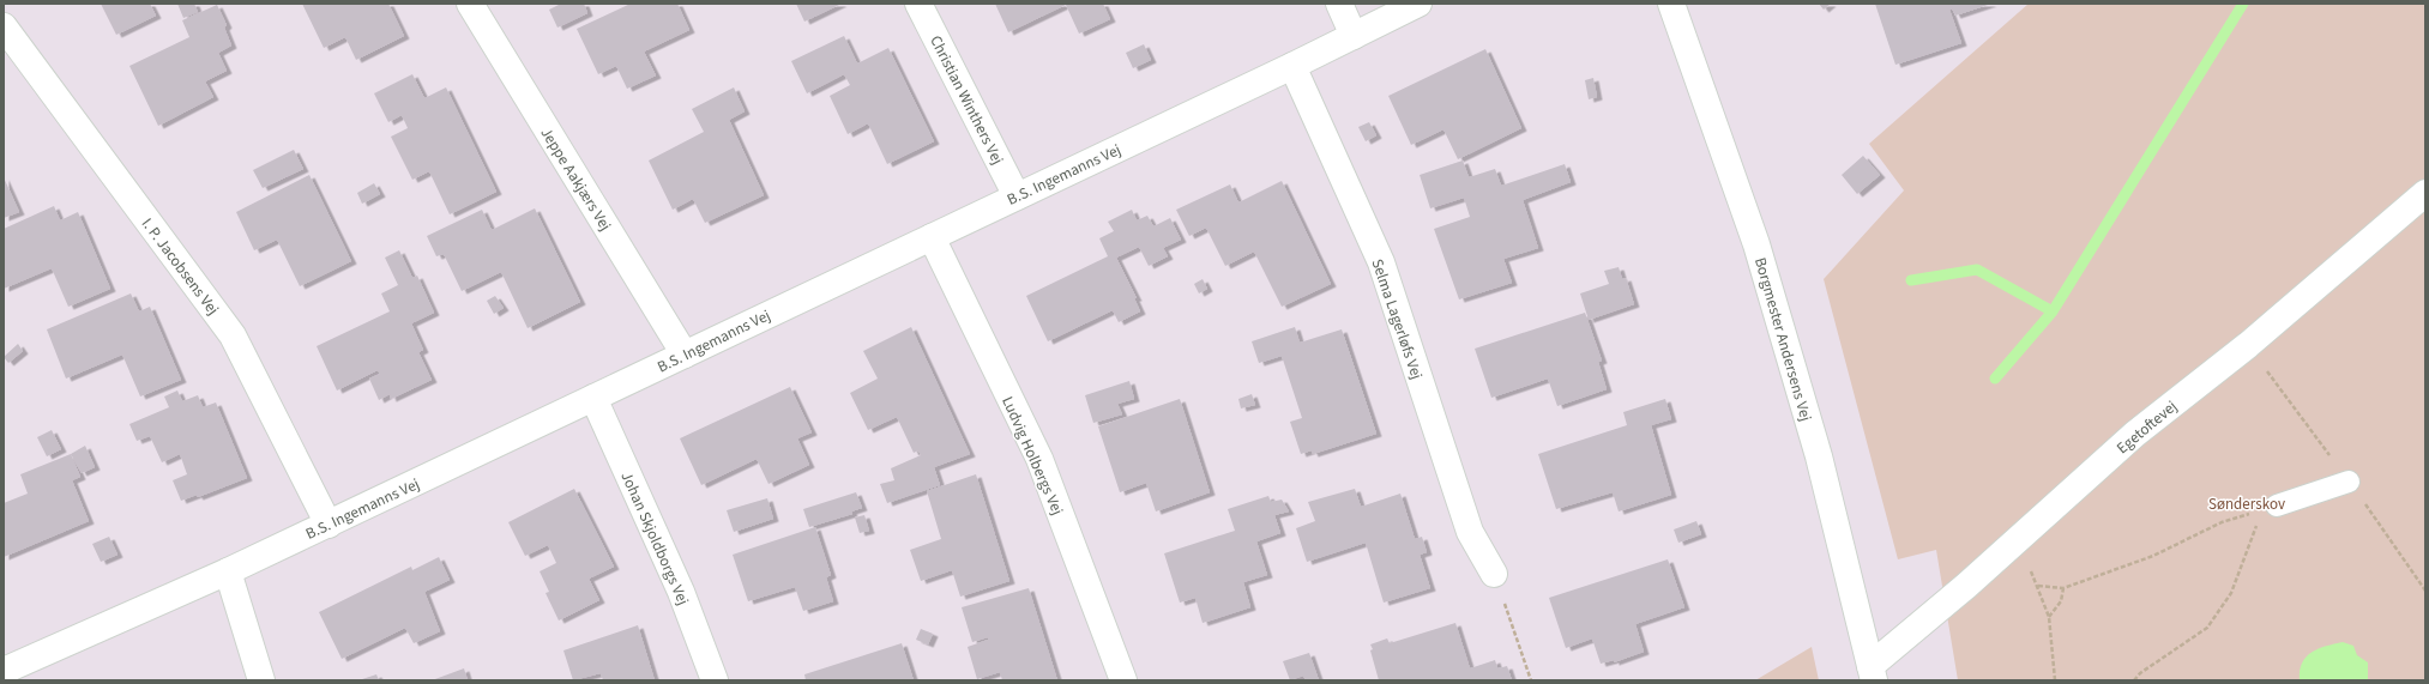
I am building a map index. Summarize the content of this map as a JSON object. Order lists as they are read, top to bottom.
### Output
{
  "streets": {
    "street": [
      "Christian Winthers Vej",
      "B.S. Ingemanns Vej",
      "Jeppe Aakjærs Vej",
      "I. P. Jacobsens Vej",
      "Selma Lagerløfs Vej",
      "Borgmester Andersens Vej",
      "Egetoftevej",
      "Ludvig Holbergs Vej",
      "Johan Skjoldborgs Vej"
    ]
  },
  "crossings": [
    ["Christian Winthers Vej", "B.S. Ingemanns Vej"],
    ["B.S. Ingemanns Vej", "Jeppe Aakjærs Vej"],
    ["B.S. Ingemanns Vej", "I. P. Jacobsens Vej"],
    ["B.S. Ingemanns Vej", "Selma Lagerløfs Vej"],
    ["B.S. Ingemanns Vej", "Ludvig Holbergs Vej"],
    ["B.S. Ingemanns Vej", "Johan Skjoldborgs Vej"],
    ["Borgmester Andersens Vej", "Egetoftevej"]
  ],
  "parks": ["Sønderskov"]
}
